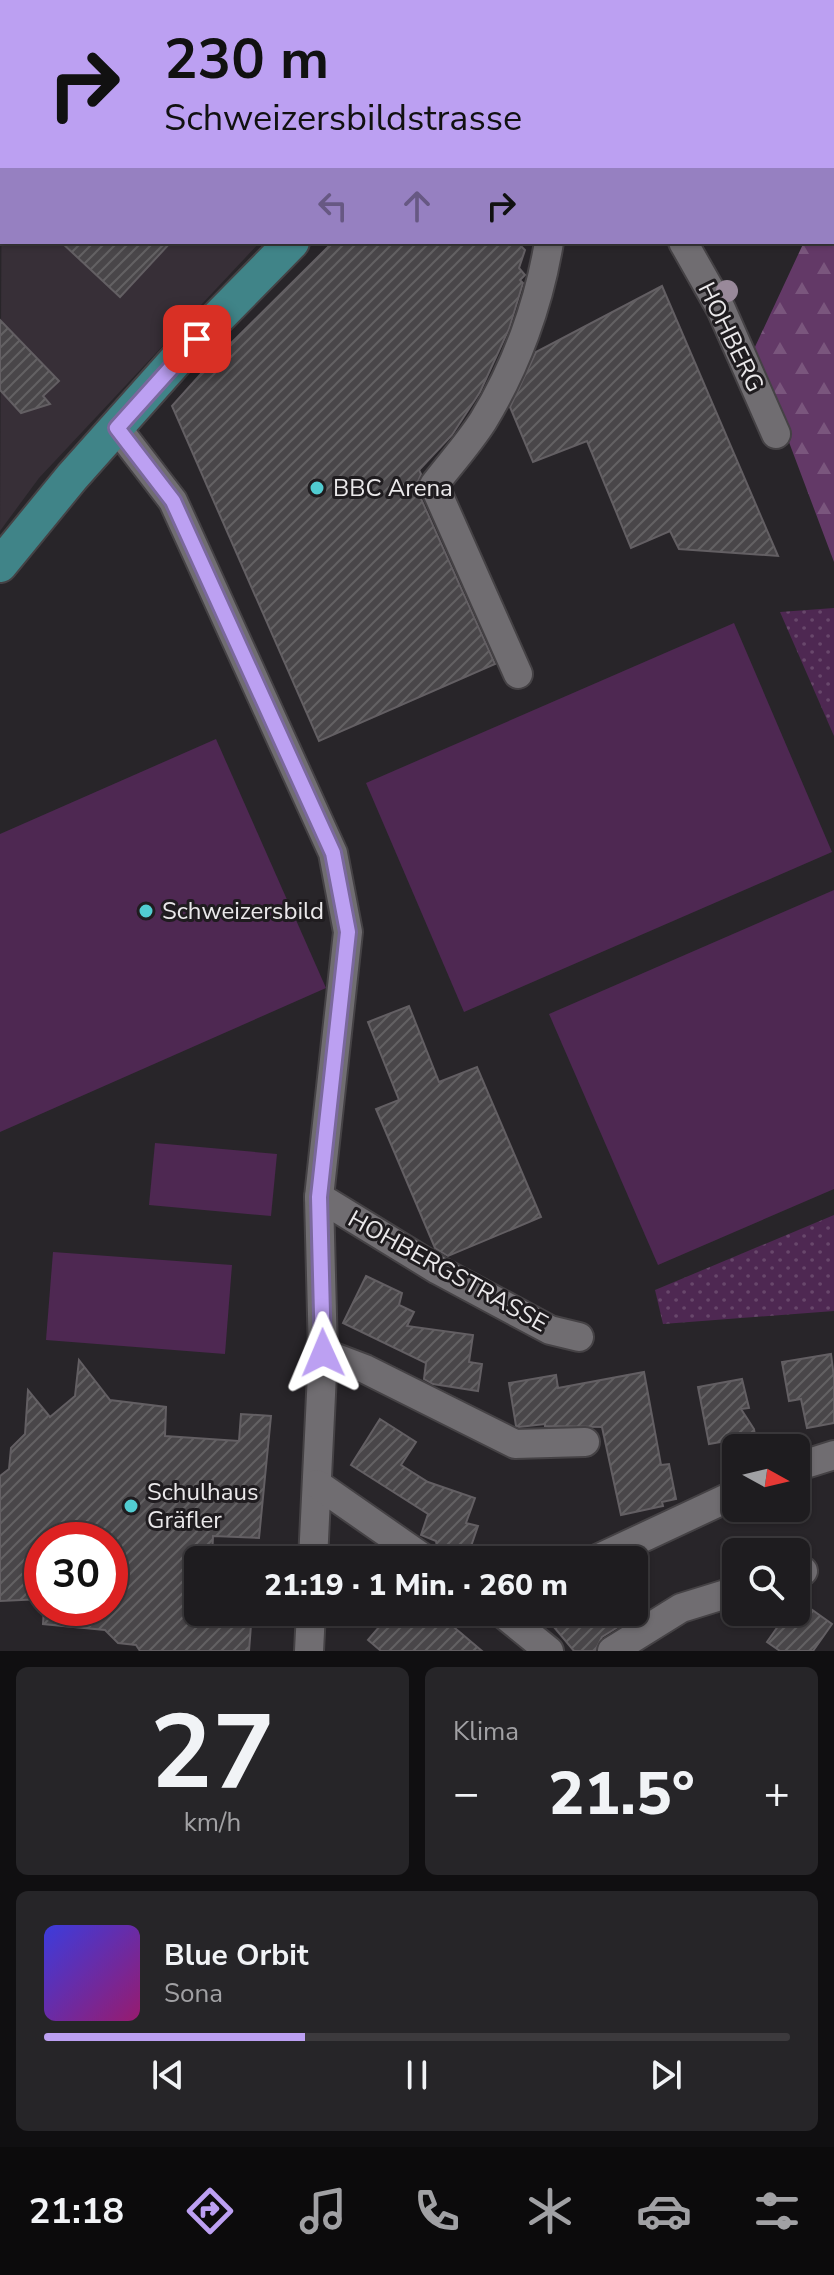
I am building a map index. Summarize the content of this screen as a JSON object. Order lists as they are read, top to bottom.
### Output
{
  "streets": {
    "street": ["HOHBERG", "HOHBERGSTRASSE"]
  },
  "places": ["BBC Arena", "Schweizersbild", "Schulhaus Gräfler"],
  "north": "right",
  "page": {
    "turn": ["230 m", "Schweizersbildstrasse"],
    "limit": "30",
    "trip": "21:19 · 1 Min. · 260 m",
    "tile": [
      ["27", "km/h"],
      "Klima"
    ],
    "heat": ["−", "21.5°", "+"],
    "song": ["Blue Orbit", "Sona"],
    "tabs": "21:18"
  }
}
